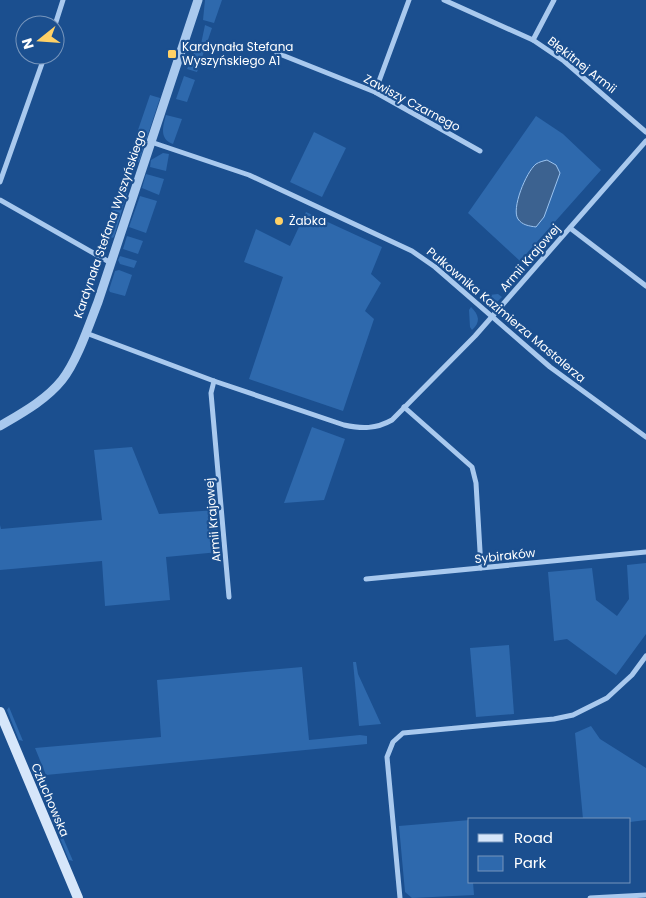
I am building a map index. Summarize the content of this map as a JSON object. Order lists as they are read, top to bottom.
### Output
{
  "streets": {
    "main road": ["Człuchowska"],
    "street": [
      "Błękitnej Armii",
      "Zawiszy Czarnego",
      "Kardynała Stefana Wyszyńskiego",
      "Armii Krajowej",
      "Pułkownika Kazimierza Mastalerza",
      "Sybiraków"
    ]
  },
  "crossings": [
    ["Kardynała Stefana Wyszyńskiego", "Armii Krajowej"],
    ["Kardynała Stefana Wyszyńskiego", "Pułkownika Kazimierza Mastalerza"],
    ["Armii Krajowej", "Pułkownika Kazimierza Mastalerza"]
  ],
  "places": {
    "transit": ["Kardynała Stefana Wyszyńskiego A1"],
    "other": ["Żabka"]
  },
  "legend": ["Road", "Park"],
  "north": "left"
}
